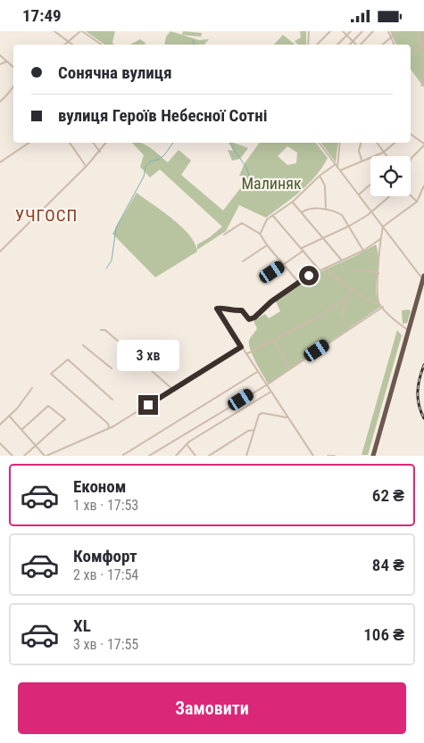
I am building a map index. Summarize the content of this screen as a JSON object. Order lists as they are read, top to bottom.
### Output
{
  "districts": ["УЧГОСП"],
  "parks": ["Малиняк"],
  "page": {
    "status": "17:49",
    "banner": ["Сонячна вулиця", "вулиця Героїв Небесної Сотні"],
    "bubble": "3 хв",
    "list": [
      {
        "name": "Економ",
        "note": "1 хв · 17:53",
        "value": "62 ₴"
      },
      {
        "name": "Комфорт",
        "note": "2 хв · 17:54",
        "value": "84 ₴"
      },
      {
        "name": "XL",
        "note": "3 хв · 17:55",
        "value": "106 ₴"
      }
    ],
    "buttons": "Замовити"
  }
}
